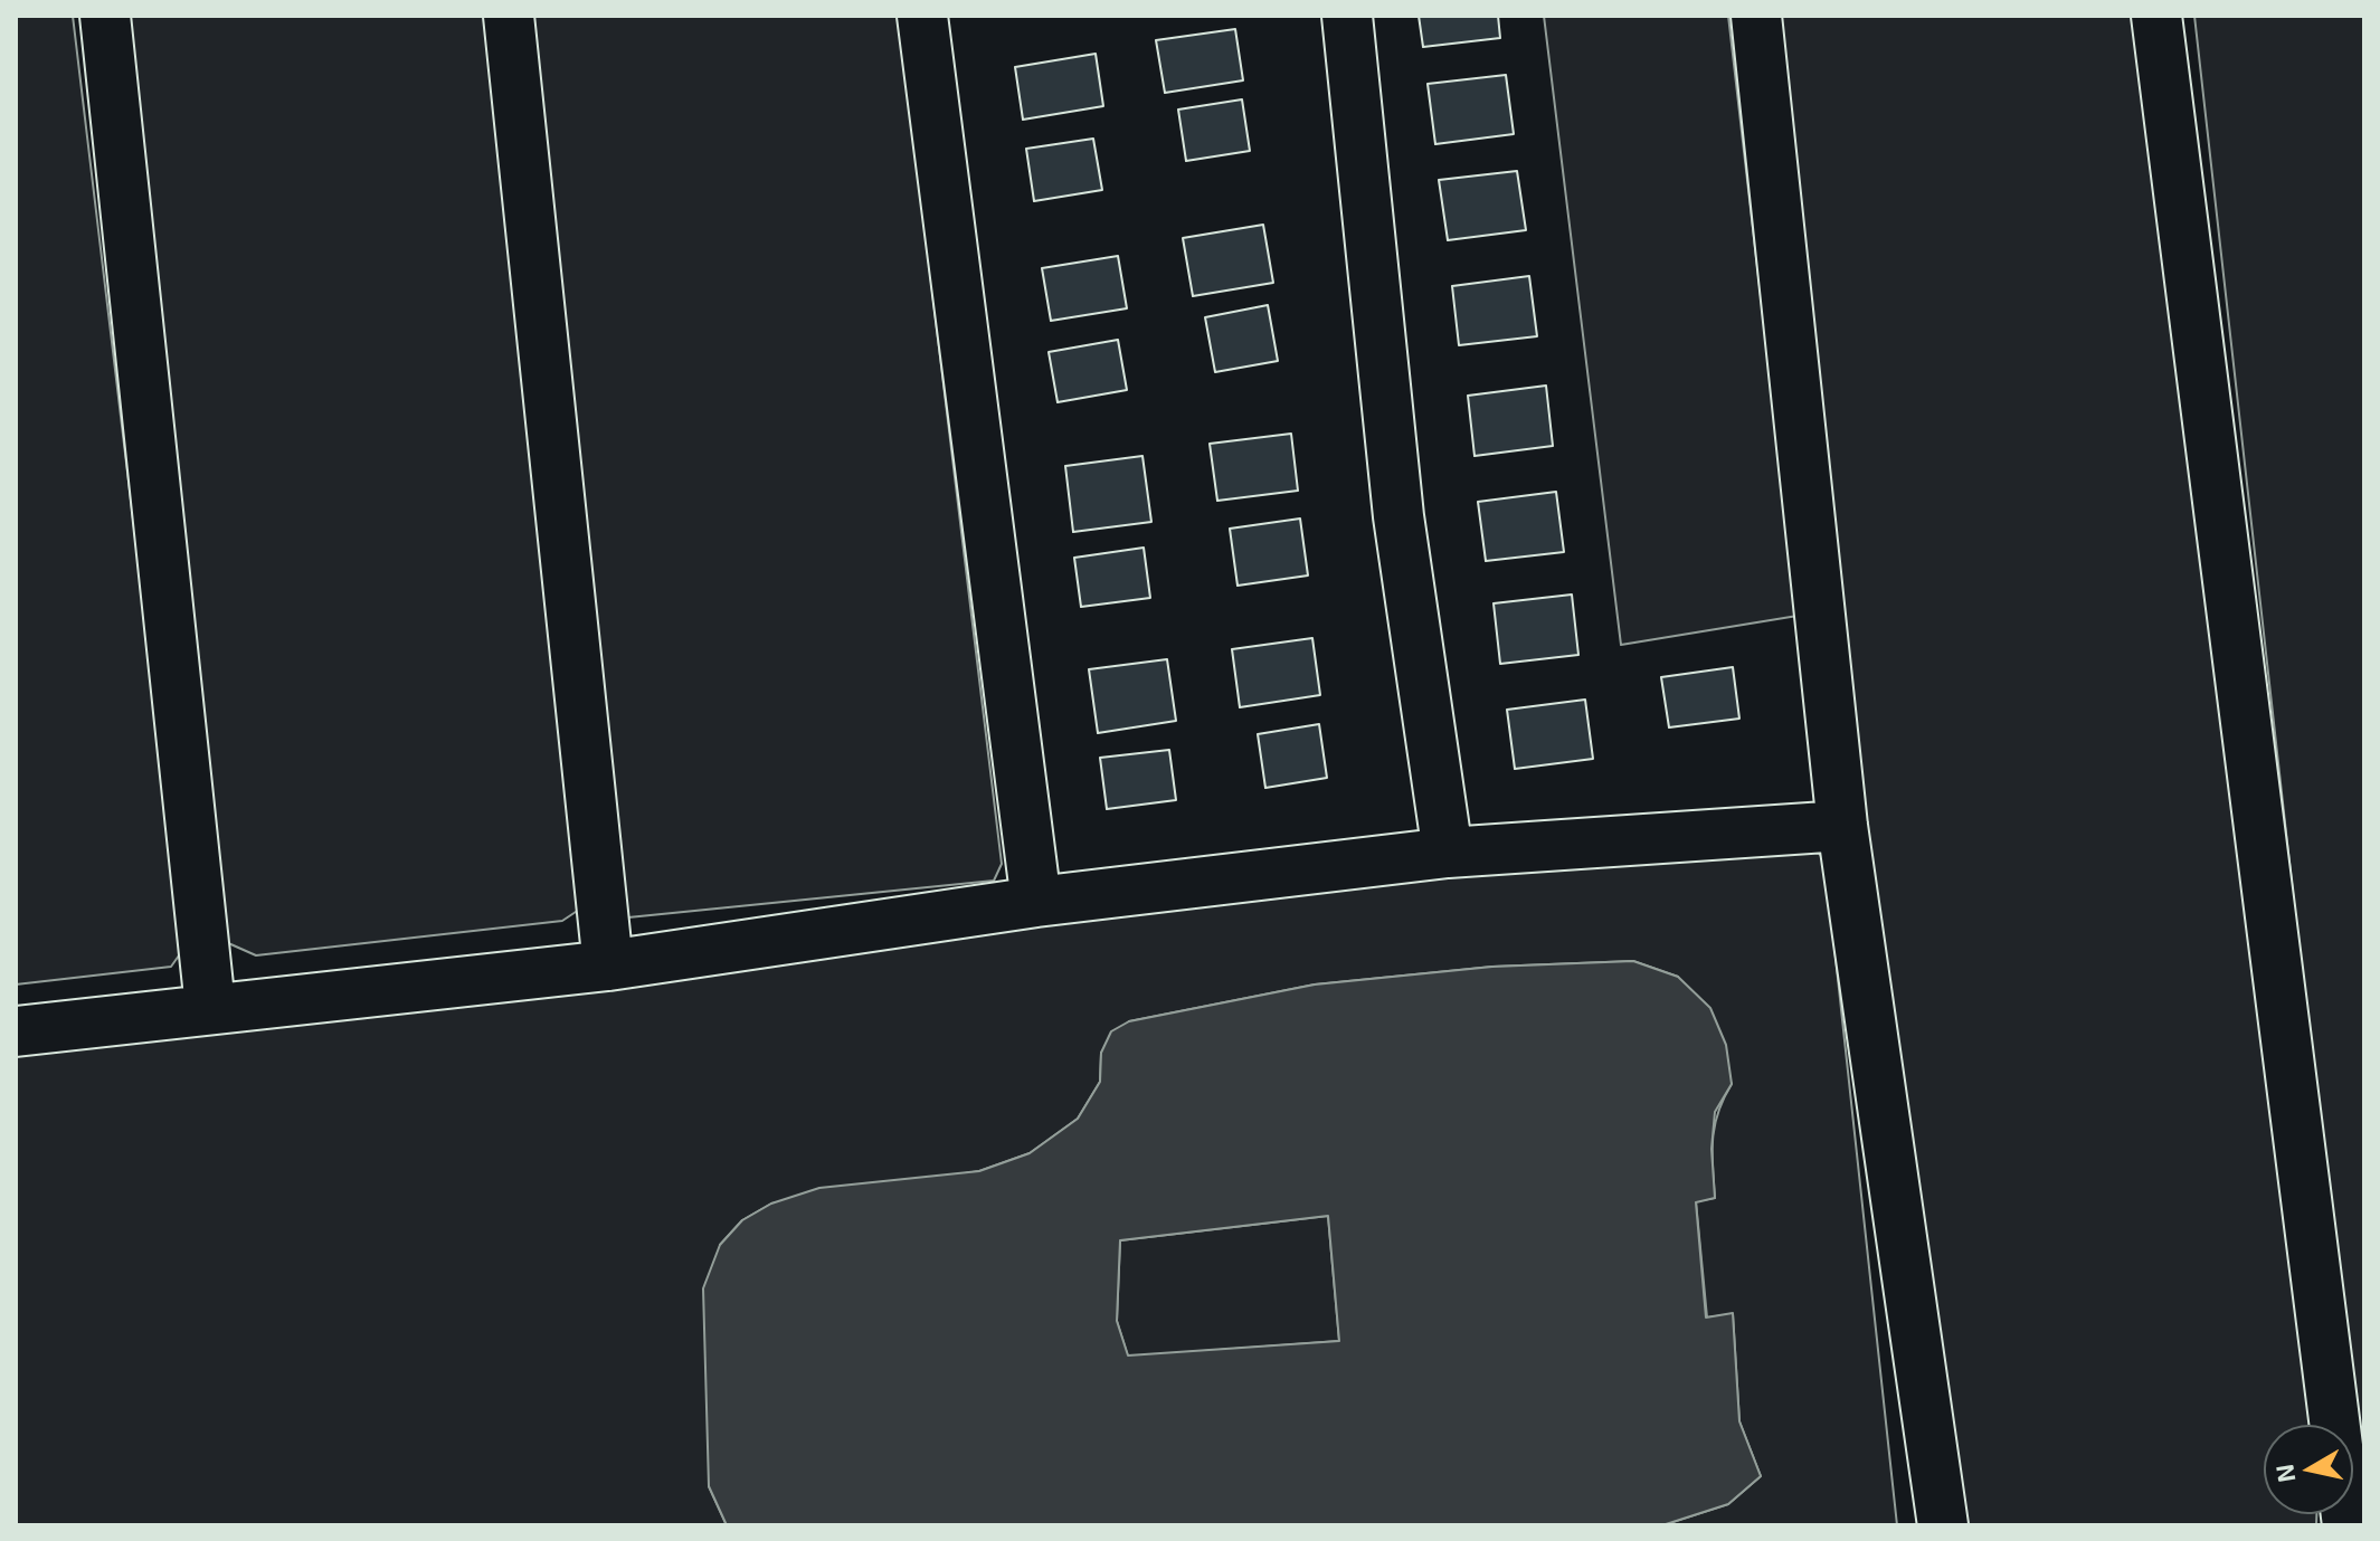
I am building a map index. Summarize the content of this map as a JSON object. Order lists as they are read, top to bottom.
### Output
{
  "north": "left"
}
